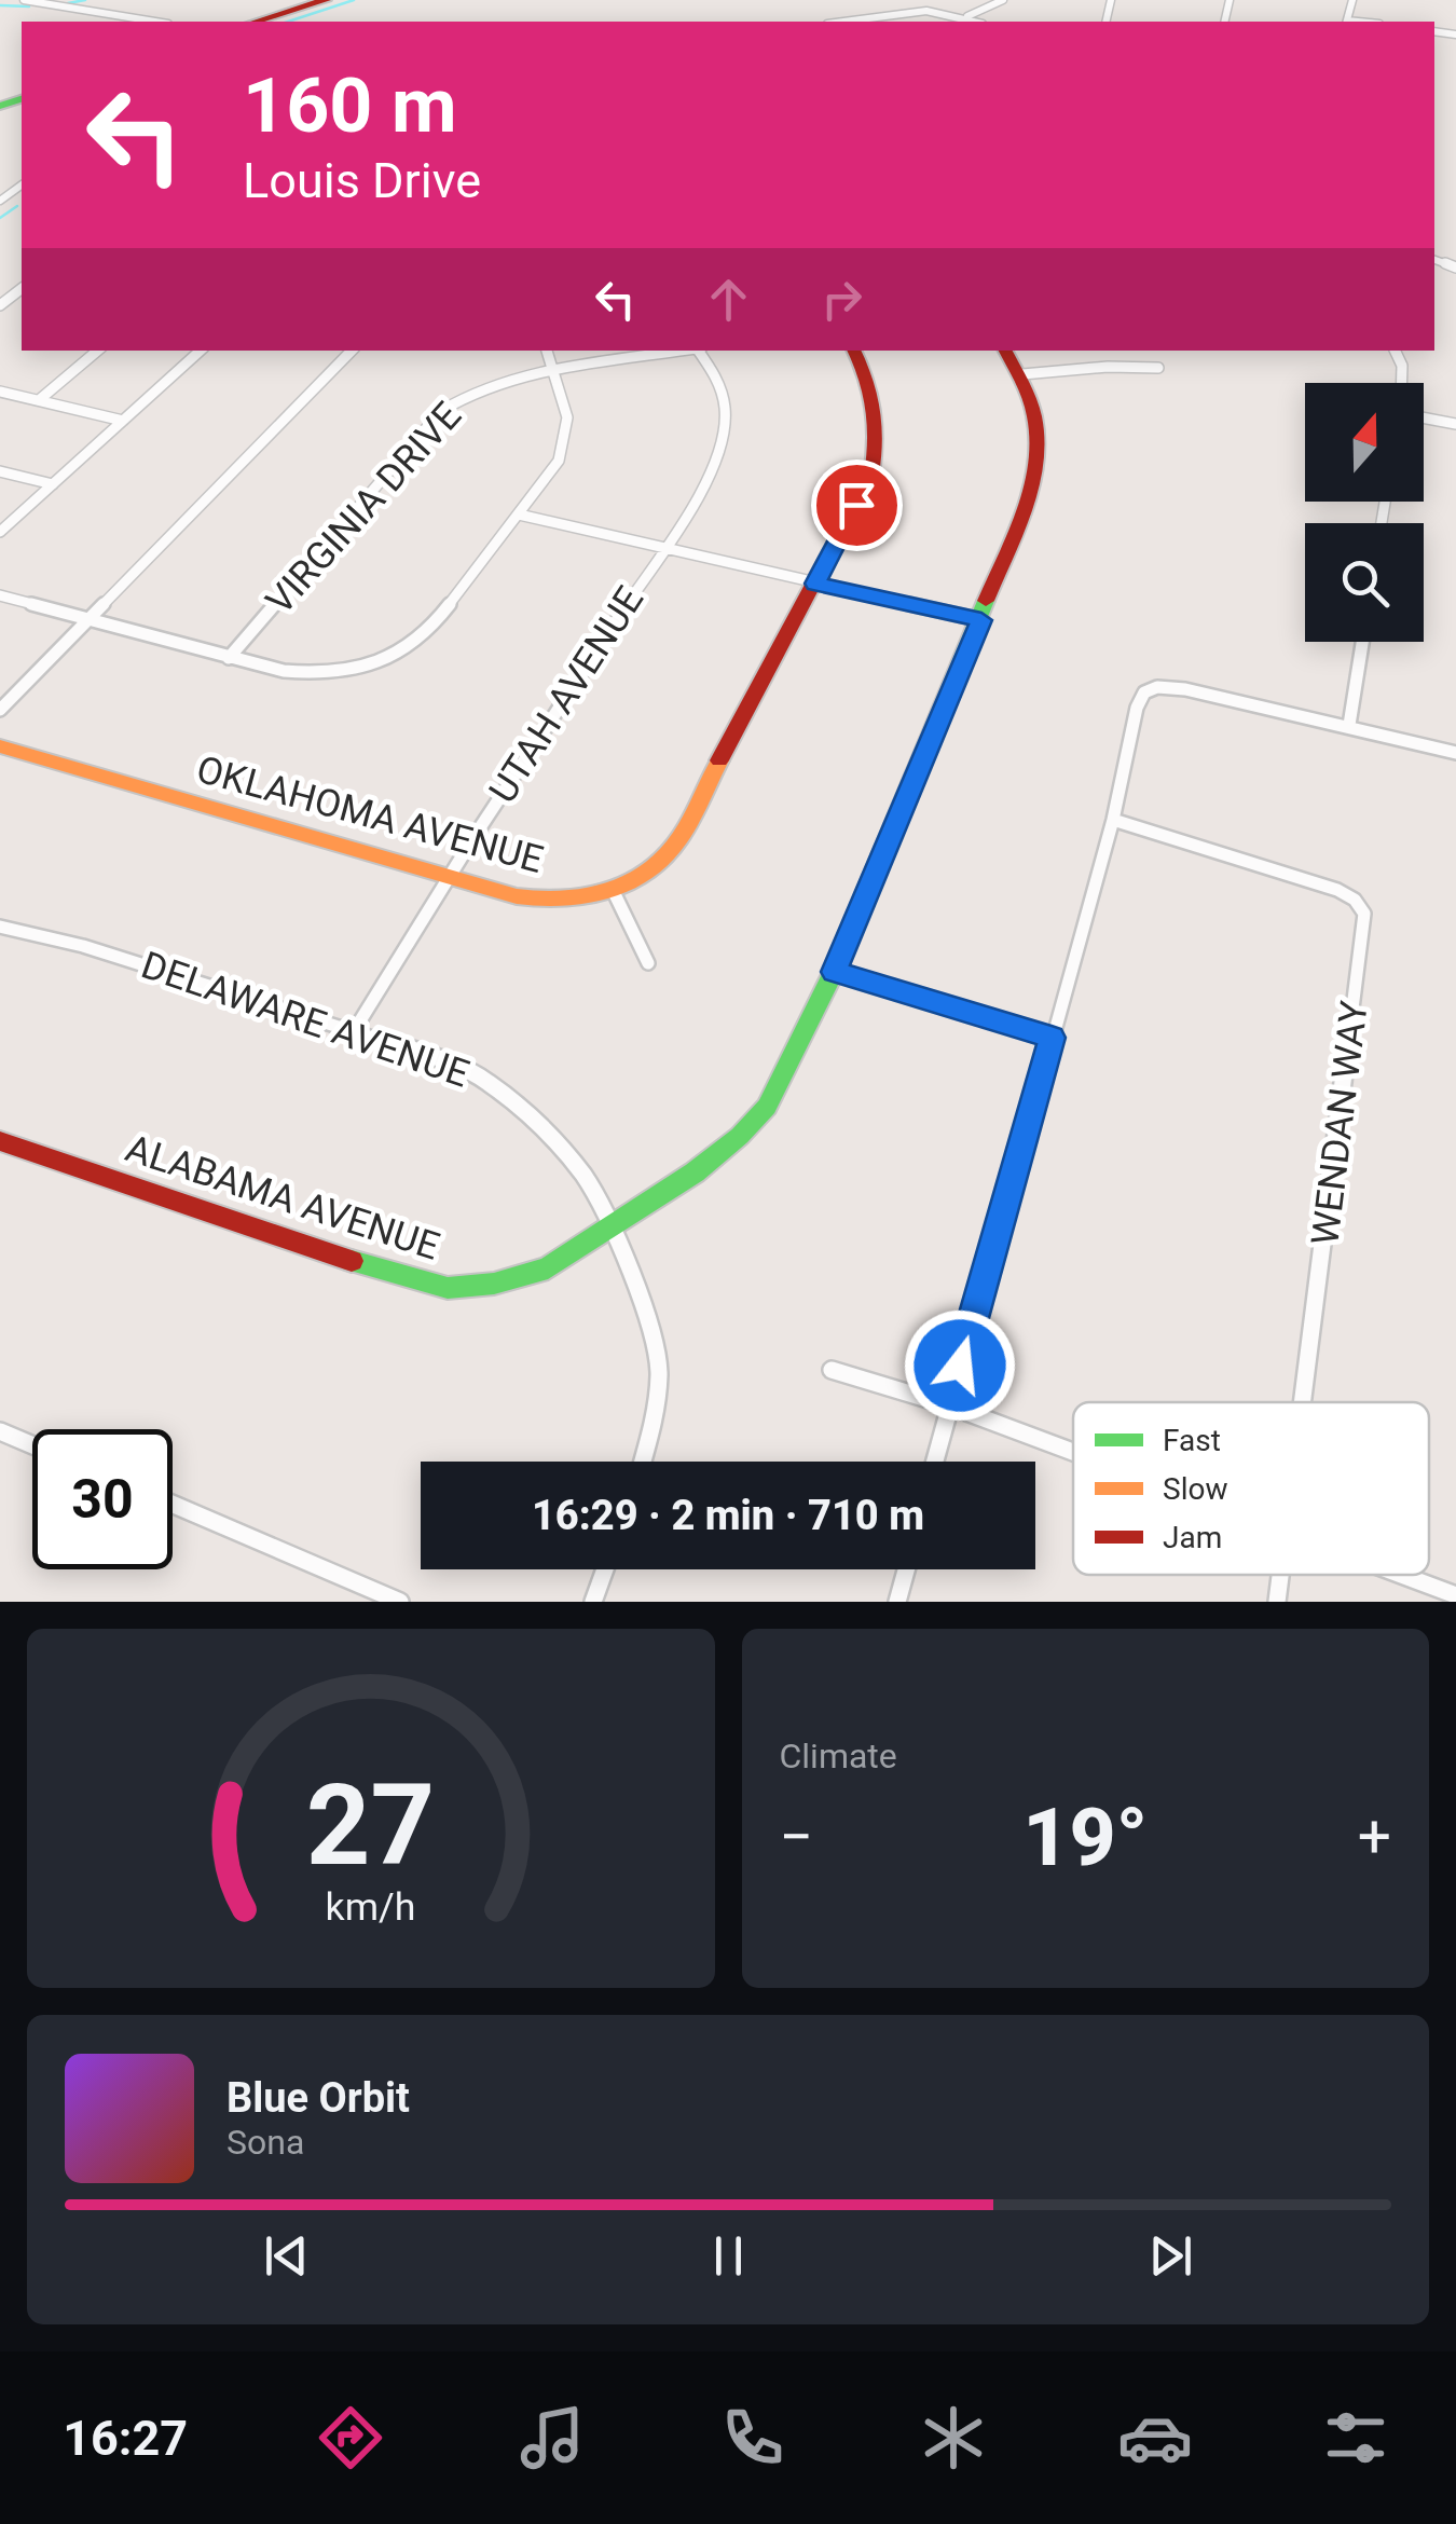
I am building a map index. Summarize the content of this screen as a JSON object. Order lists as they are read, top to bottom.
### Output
{
  "streets": {
    "street": [
      "VIRGINIA DRIVE",
      "UTAH AVENUE",
      "OKLAHOMA AVENUE",
      "DELAWARE AVENUE",
      "WENDAN WAY",
      "ALABAMA AVENUE"
    ]
  },
  "crossings": [
    ["UTAH AVENUE", "OKLAHOMA AVENUE"],
    ["UTAH AVENUE", "DELAWARE AVENUE"],
    ["DELAWARE AVENUE", "ALABAMA AVENUE"]
  ],
  "legend": ["Fast", "Slow", "Jam"],
  "north": "top",
  "page": {
    "turn": ["160 m", "Louis Drive"],
    "limit": "30",
    "trip": "16:29 · 2 min · 710 m",
    "tile": "Climate",
    "heat": ["−", "19°", "+"],
    "song": ["Blue Orbit", "Sona"],
    "tabs": "16:27",
    "gauge": ["27", "km/h"]
  }
}
